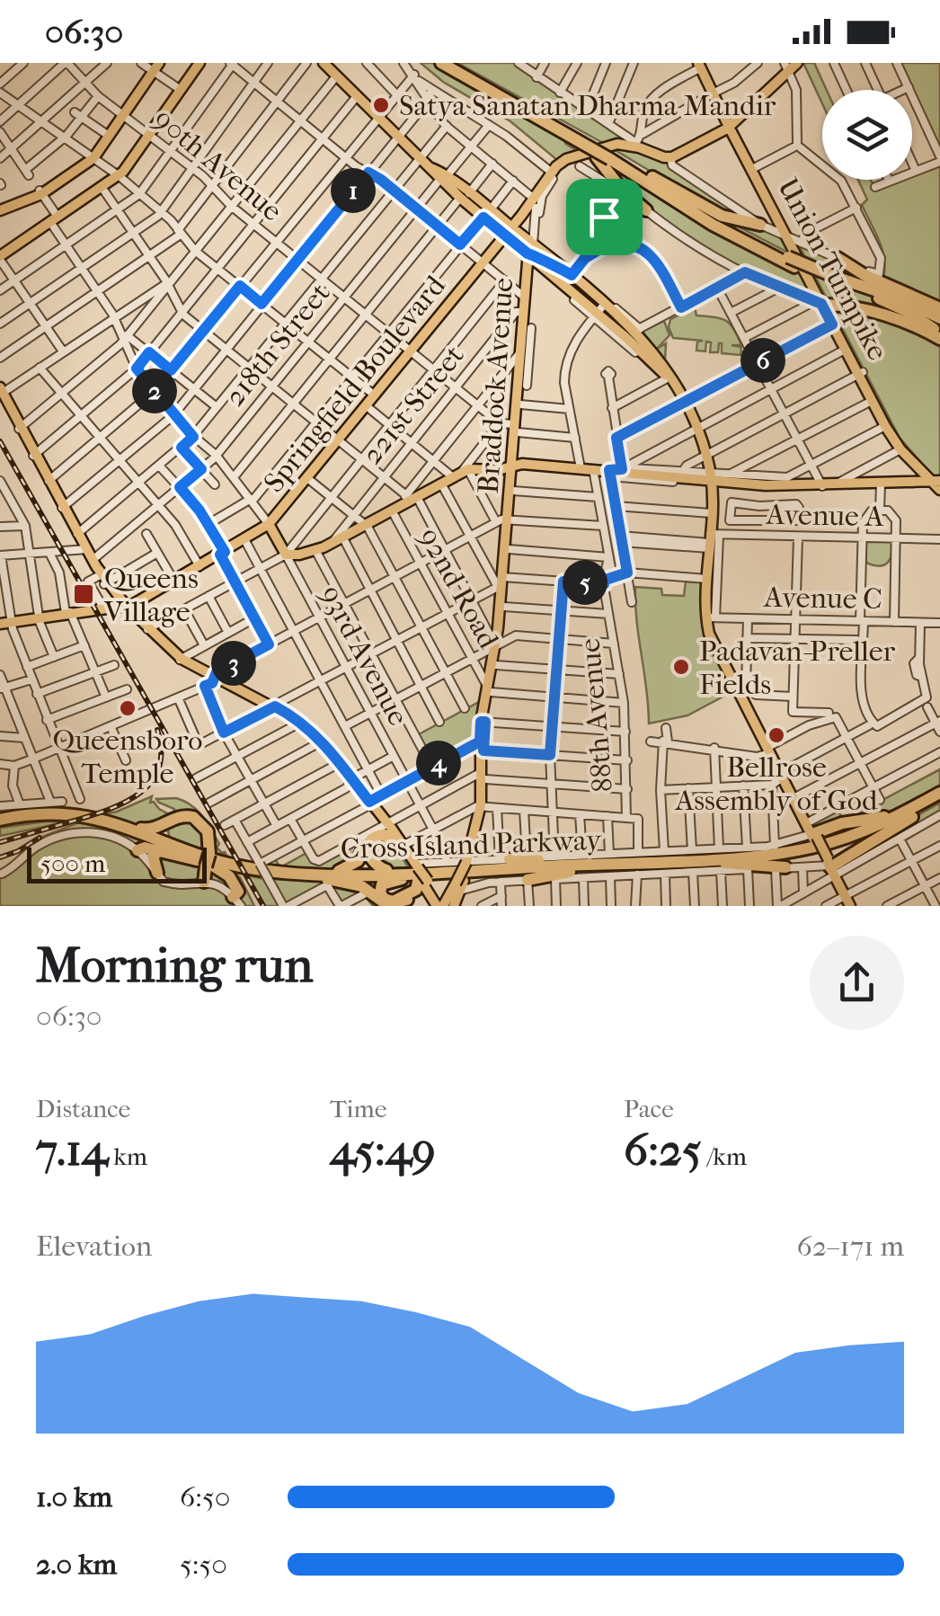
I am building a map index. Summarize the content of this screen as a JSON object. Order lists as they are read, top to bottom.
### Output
{
  "streets": {
    "highway": ["Cross Island Parkway"],
    "main road": [
      "Union Turnpike",
      "Springfield Boulevard",
      "Braddock Avenue",
      "93rd Avenue"
    ],
    "street": [
      "90th Avenue",
      "218th Street",
      "221st Street",
      "Avenue A",
      "92nd Road",
      "Avenue C",
      "88th Avenue"
    ]
  },
  "crossings": [
    ["90th Avenue", "218th Street"],
    ["90th Avenue", "Springfield Boulevard"],
    ["90th Avenue", "221st Street"],
    ["218th Street", "93rd Avenue"],
    ["Springfield Boulevard", "Braddock Avenue"],
    ["Springfield Boulevard", "93rd Avenue"],
    ["Braddock Avenue", "221st Street"],
    ["Braddock Avenue", "92nd Road"],
    ["Braddock Avenue", "Cross Island Parkway"],
    ["88th Avenue", "Cross Island Parkway"]
  ],
  "places": {
    "other": [
      "Satya Sanatan Dharma Mandir",
      "Padavan-Preller Fields",
      "Queensboro Temple",
      "Bellrose Assembly of God"
    ],
    "transit": ["Queens Village"]
  },
  "scale_bar": "500 m",
  "page": {
    "status": "06:30",
    "pins": [
      "1",
      "6",
      "2",
      "5",
      "3",
      "4"
    ],
    "scale": "500 m",
    "heading": ["Morning run", "06:30"],
    "stats": [
      ["Distance", "7.14 km"],
      ["Time", "45:49"],
      ["Pace", "6:25 /km"]
    ],
    "chart": ["Elevation", "62–171 m"],
    "list": [
      {
        "name": "1.0 km",
        "note": "6:50"
      },
      {
        "name": "2.0 km",
        "note": "5:50"
      }
    ]
  }
}
